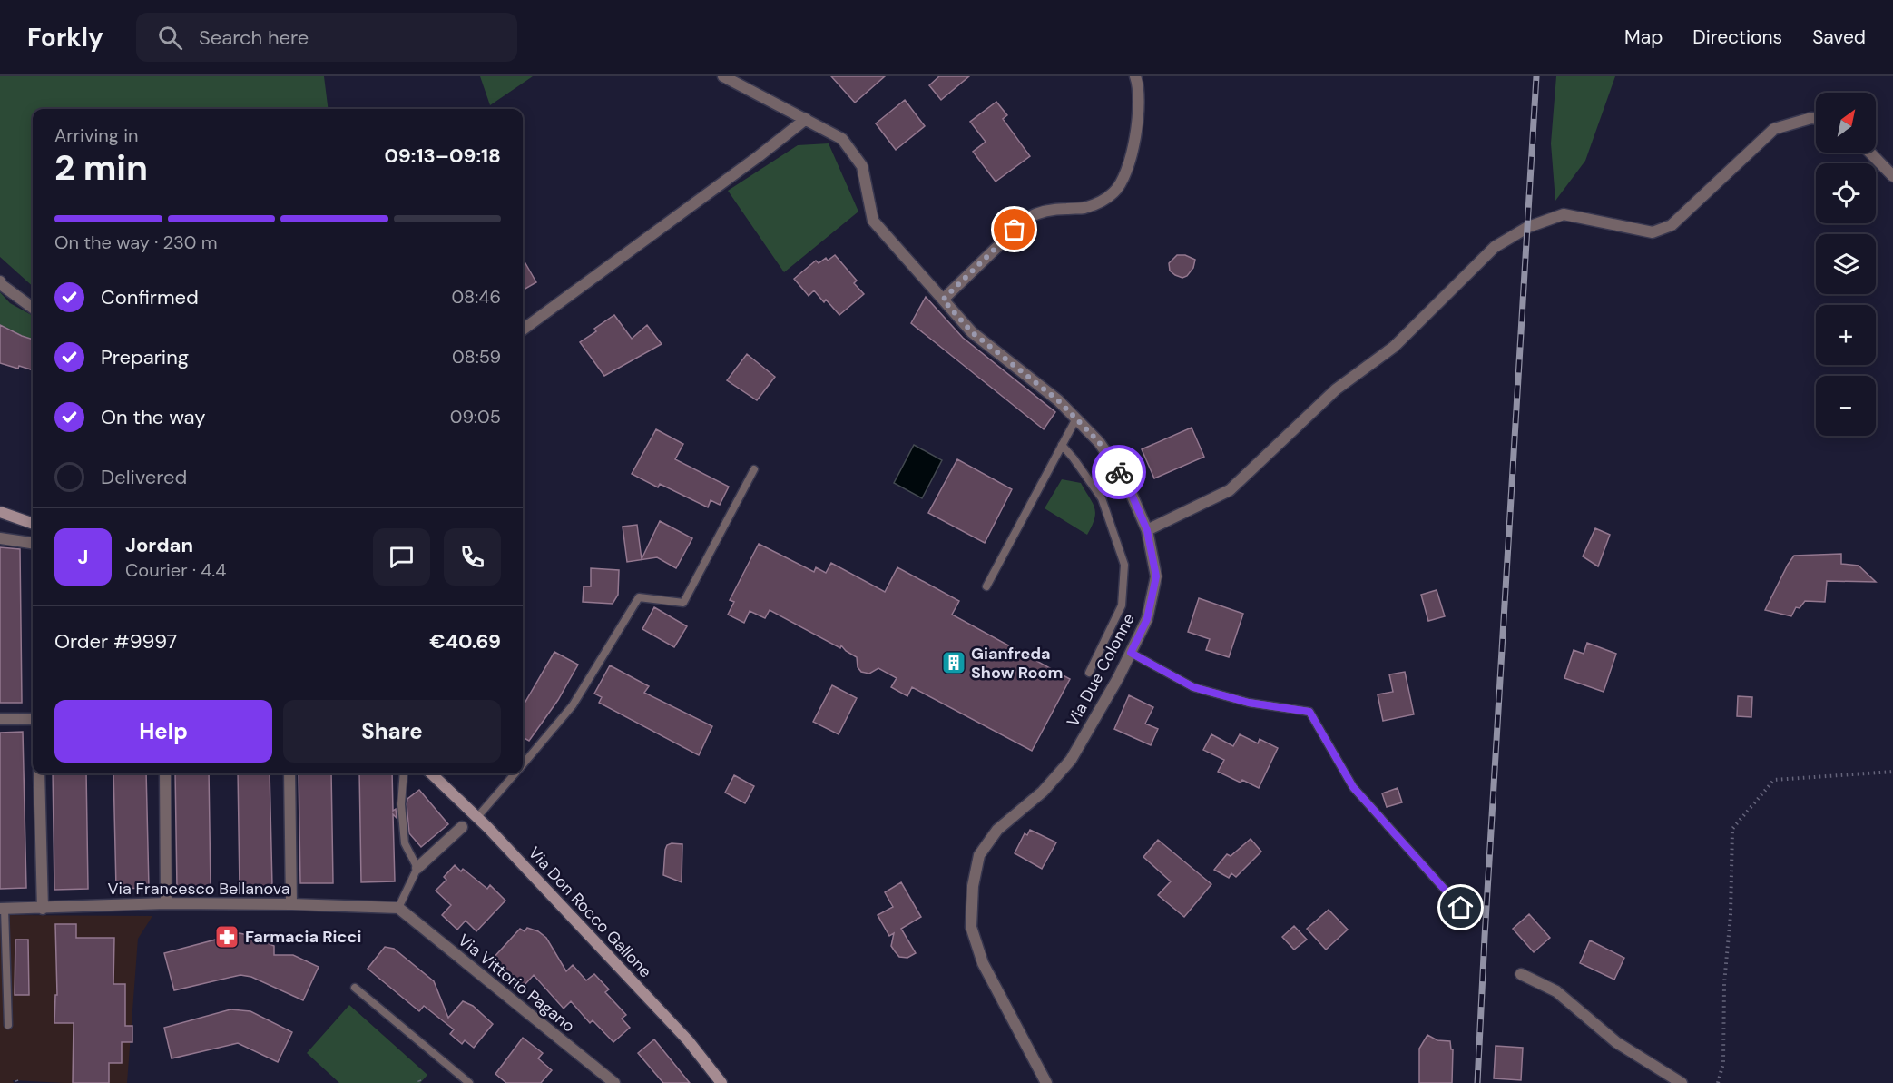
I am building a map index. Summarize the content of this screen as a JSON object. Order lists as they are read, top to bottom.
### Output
{
  "streets": {
    "main road": ["Via Don Rocco Gallone"],
    "street": ["Via Due Colonne", "Via Francesco Bellanova", "Via Vittorio Pagano"]
  },
  "crossings": [
    ["Via Francesco Bellanova", "Via Vittorio Pagano"]
  ],
  "places": {
    "building": ["Gianfreda Show Room"],
    "pharmacy": ["Farmacia Ricci"]
  },
  "north": "top right",
  "page": {
    "header": "Forkly",
    "search": "Search here",
    "nav": ["Map", "Directions", "Saved"],
    "map_buttons": ["+", "−"],
    "heading": ["2 min", "Arriving in", "09:13–09:18"],
    "panel": [
      "Jordan",
      "Courier · 4.4",
      "Order #9997",
      "€40.69"
    ],
    "bar": "On the way · 230 m",
    "list": [
      ["Confirmed", "08:46"],
      ["Preparing", "08:59"],
      ["On the way", "09:05"],
      "Delivered"
    ],
    "round": "J",
    "buttons": ["Help", "Share"]
  }
}
